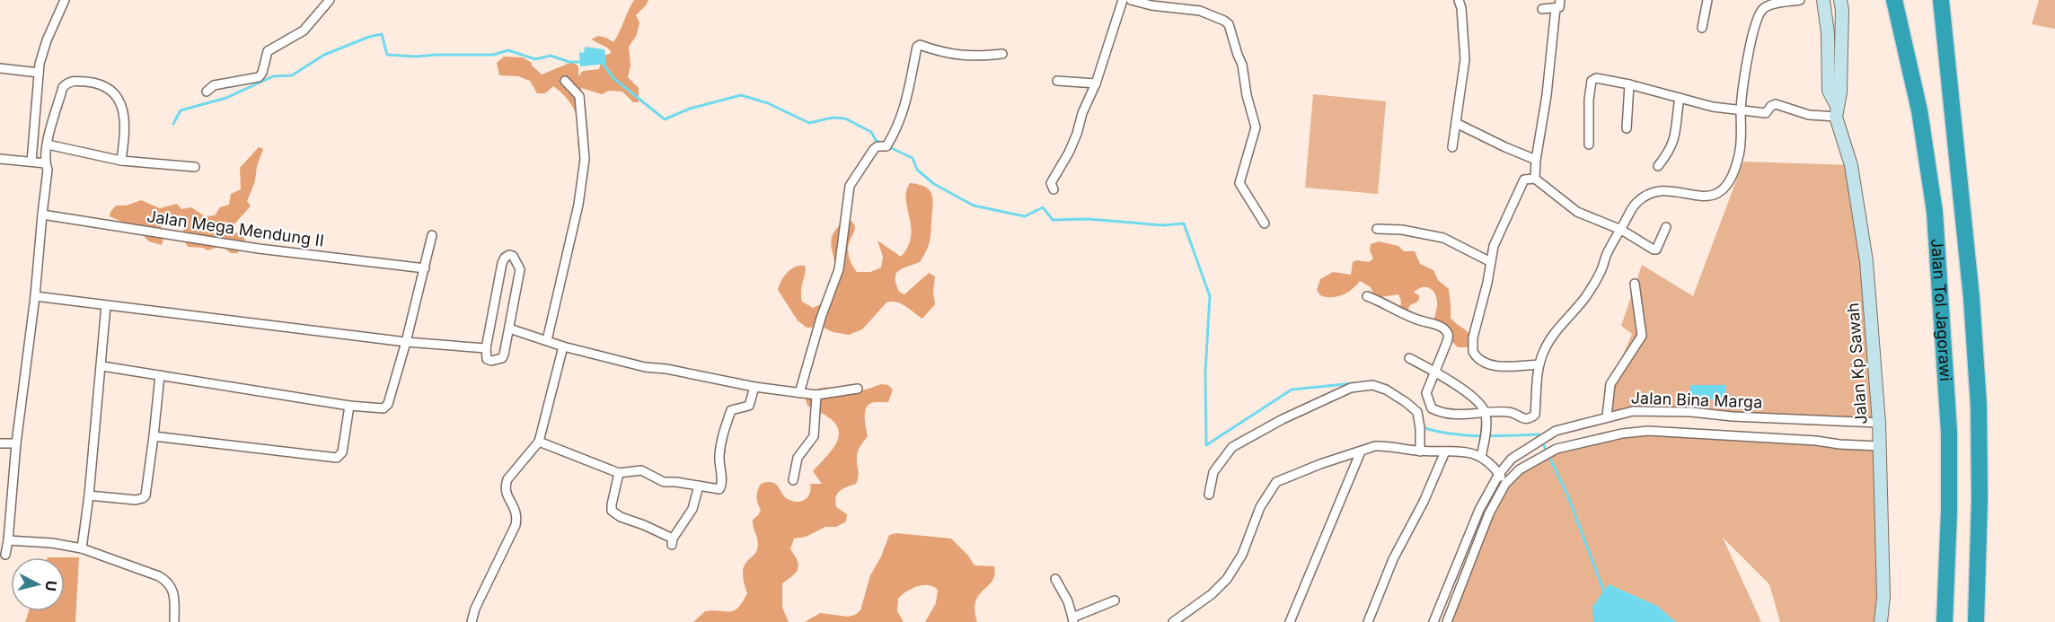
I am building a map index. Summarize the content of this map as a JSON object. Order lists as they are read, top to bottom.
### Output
{
  "streets": {
    "highway": ["Jalan Tol Jagorawi"],
    "street": ["Jalan Mega Mendung II", "Jalan Kp Sawah", "Jalan Bina Marga"]
  },
  "crossings": [
    ["Jalan Kp Sawah", "Jalan Bina Marga"]
  ],
  "north": "right"
}
